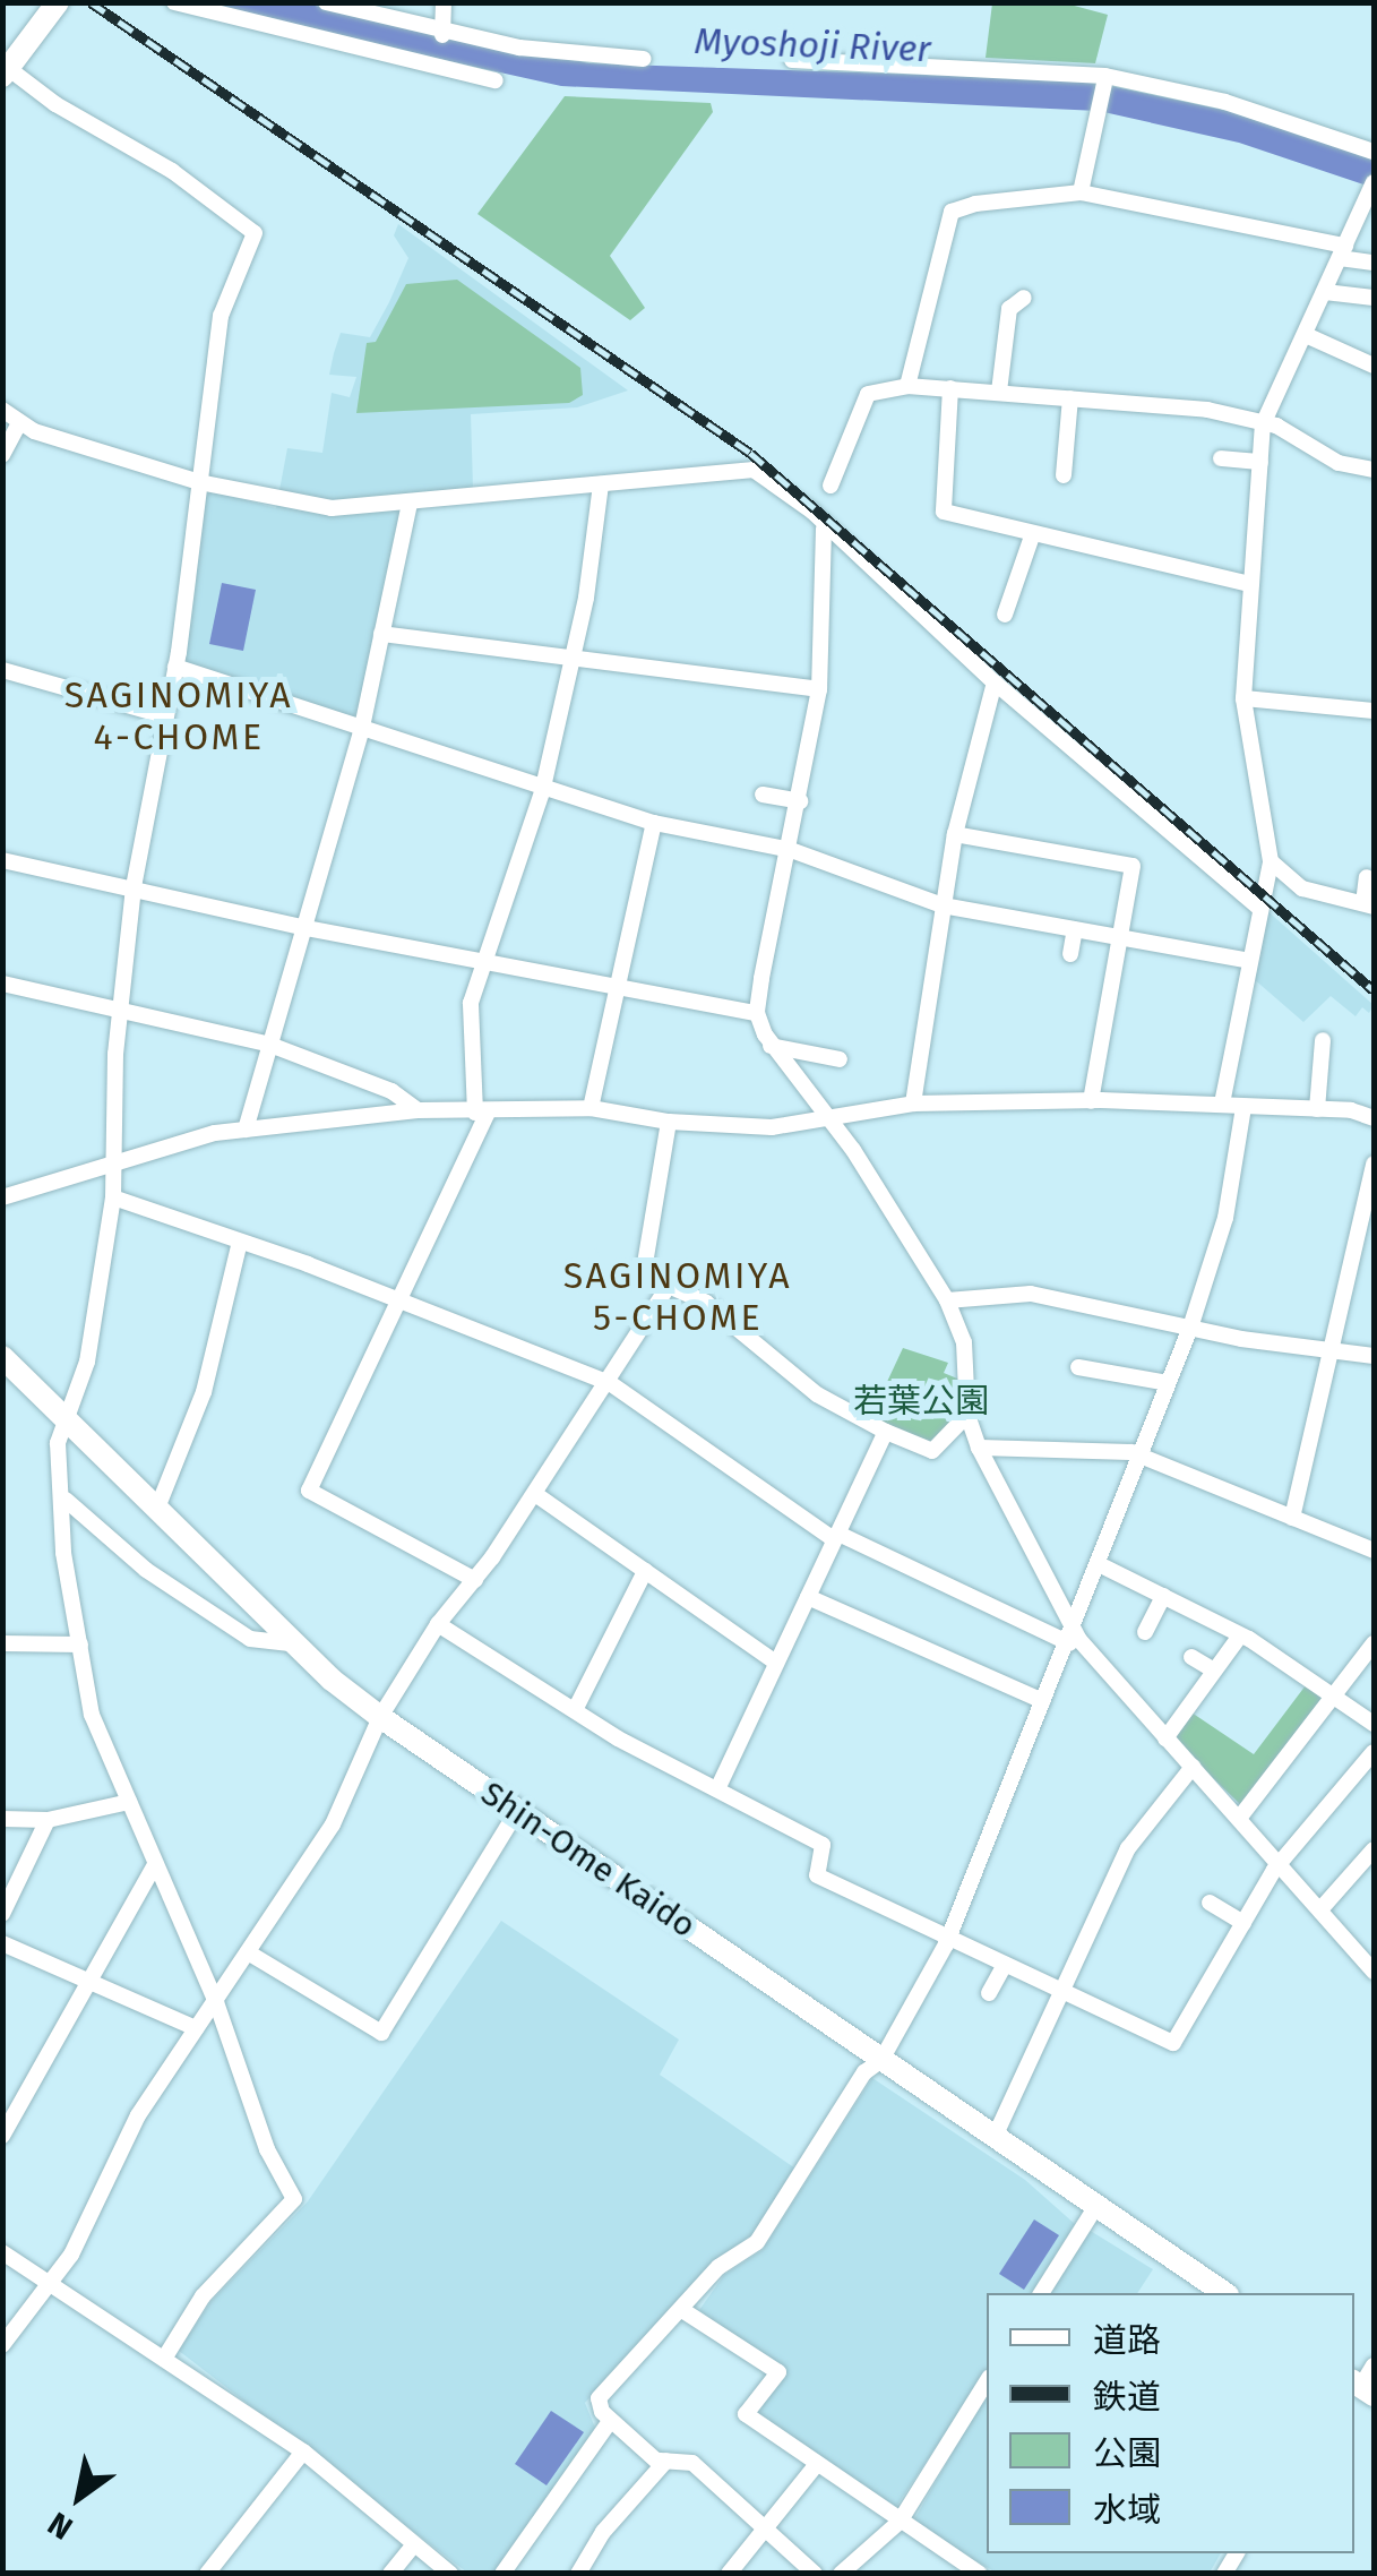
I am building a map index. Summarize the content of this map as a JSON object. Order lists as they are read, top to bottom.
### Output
{
  "streets": {
    "main road": ["Shin-Ome Kaido"]
  },
  "districts": ["SAGINOMIYA 4-CHOME", "SAGINOMIYA 5-CHOME"],
  "water": ["Myoshoji River"],
  "parks": ["若葉公園"],
  "legend": [
    "道路",
    "鉄道",
    "公園",
    "水域"
  ],
  "north": "bottom left"
}
